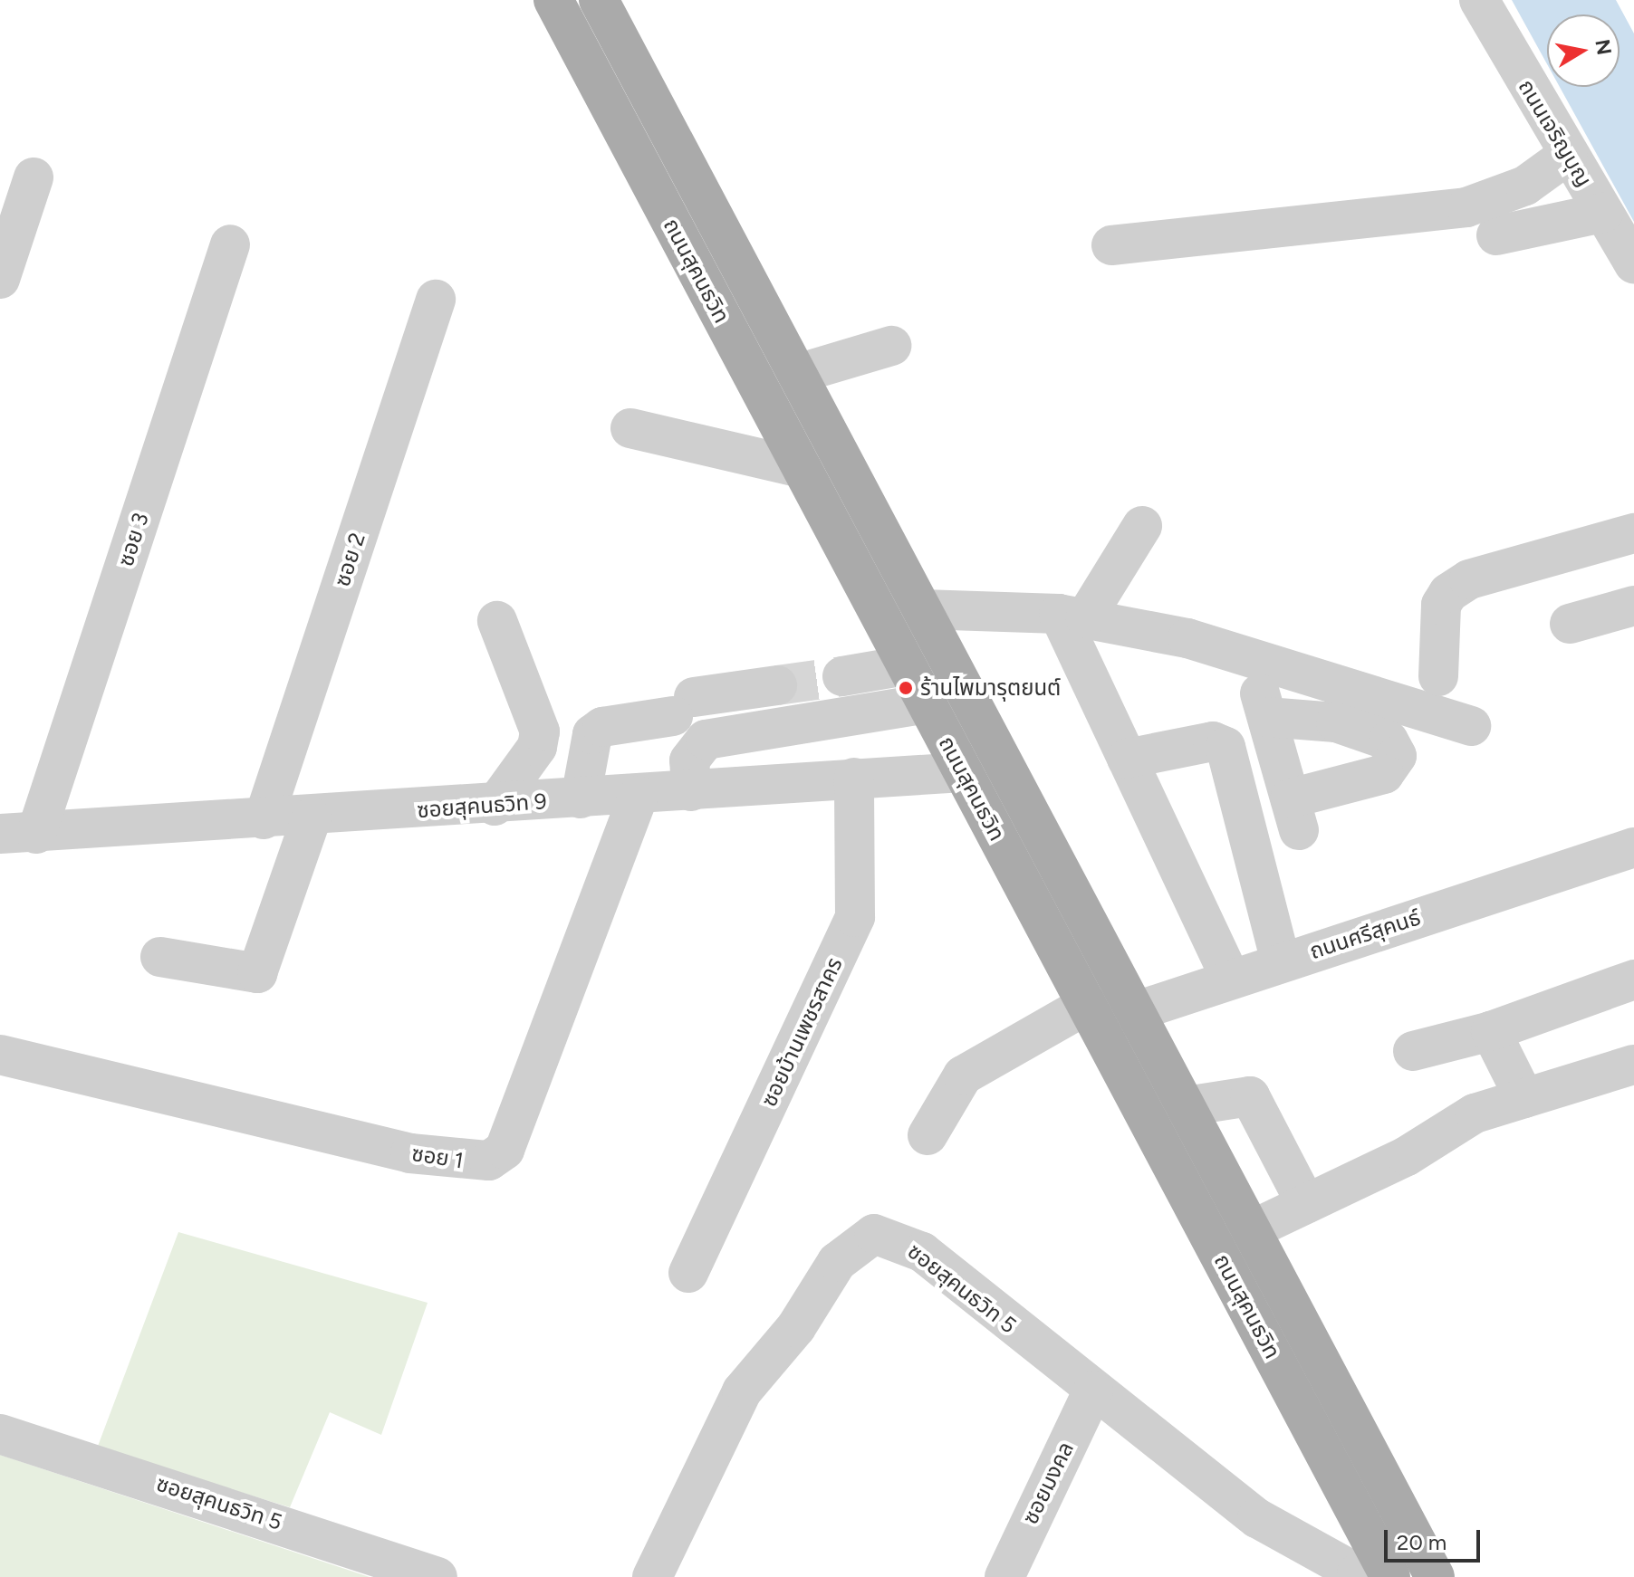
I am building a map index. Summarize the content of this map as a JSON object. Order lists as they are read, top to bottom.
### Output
{
  "streets": {
    "main road": ["ถนนสุคนธวิท"],
    "street": [
      "ถนนเจริญบุญ",
      "ซอย 3",
      "ซอย 2",
      "ซอยสุคนธวิท 9",
      "ถนนศรีสุคนธ์",
      "ซอยบ้านเพชรสาคร",
      "ซอย 1",
      "ซอยสุคนธวิท 5",
      "ซอยมงคล"
    ]
  },
  "crossings": [
    ["ถนนสุคนธวิท", "ซอยสุคนธวิท 9"],
    ["ถนนสุคนธวิท", "ถนนศรีสุคนธ์"],
    ["ถนนสุคนธวิท", "ซอยสุคนธวิท 5"],
    ["ซอย 3", "ซอยสุคนธวิท 9"],
    ["ซอย 2", "ซอยสุคนธวิท 9"],
    ["ซอยสุคนธวิท 9", "ซอยบ้านเพชรสาคร"],
    ["ซอยสุคนธวิท 9", "ซอย 1"],
    ["ซอยสุคนธวิท 5", "ซอยมงคล"]
  ],
  "places": ["ร้านไพมารุตยนต์"],
  "scale_bar": "20 m",
  "north": "right"
}
